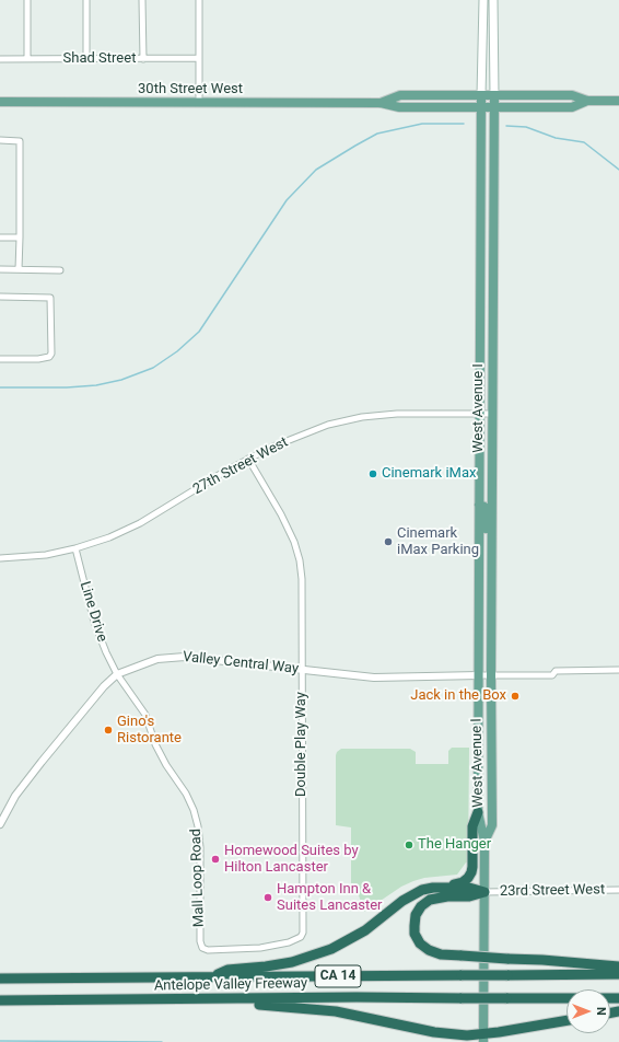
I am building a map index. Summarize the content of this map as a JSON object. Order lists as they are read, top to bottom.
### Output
{
  "streets": {
    "highway": ["CA 14", "Antelope Valley Freeway"],
    "main road": ["30th Street West", "West Avenue I"],
    "street": [
      "Shad Street",
      "27th Street West",
      "Line Drive",
      "Valley Central Way",
      "Double Play Way",
      "Mall Loop Road",
      "23rd Street West"
    ]
  },
  "crossings": [
    ["30th Street West", "West Avenue I"],
    ["West Avenue I", "27th Street West"],
    ["West Avenue I", "Valley Central Way"],
    ["West Avenue I", "23rd Street West"],
    ["27th Street West", "Line Drive"],
    ["27th Street West", "Double Play Way"],
    ["Line Drive", "Valley Central Way"],
    ["Line Drive", "Mall Loop Road"],
    ["Valley Central Way", "Double Play Way"],
    ["Valley Central Way", "Mall Loop Road"],
    ["Double Play Way", "Mall Loop Road"]
  ],
  "places": [
    "Cinemark iMax",
    "Cinemark iMax Parking",
    "Jack in the Box",
    "Gino's Ristorante",
    "The Hanger",
    "Homewood Suites by Hilton Lancaster",
    "Hampton Inn & Suites Lancaster"
  ],
  "north": "right"
}
